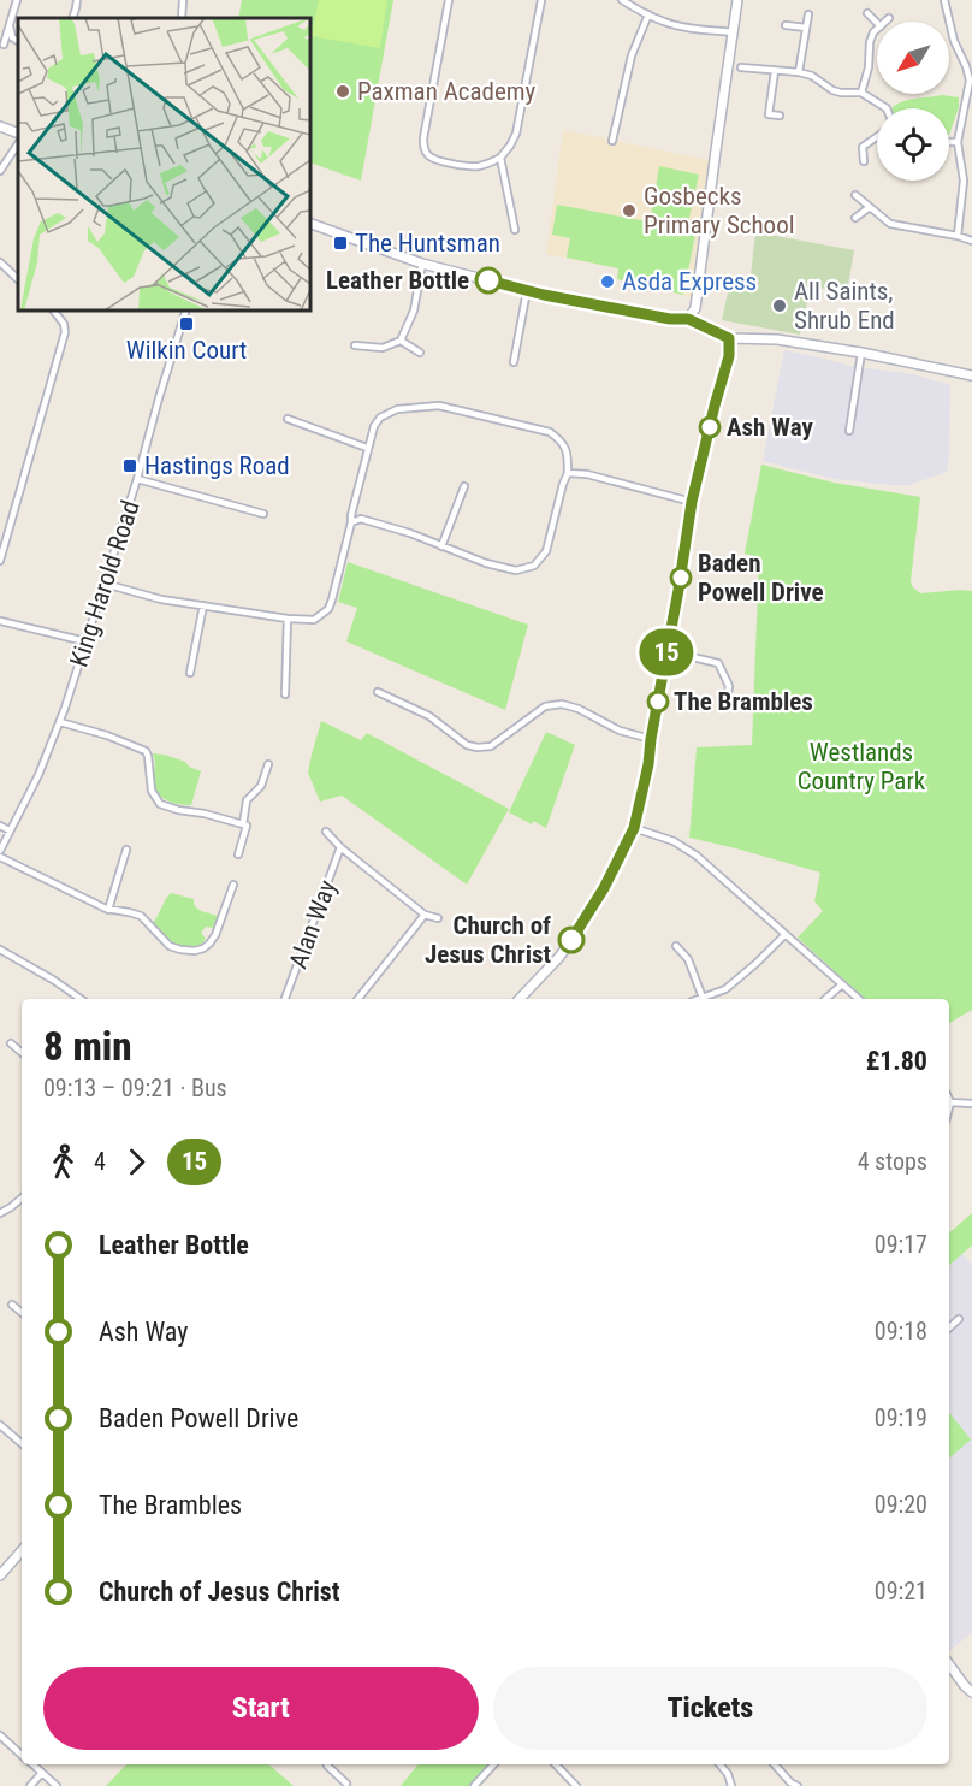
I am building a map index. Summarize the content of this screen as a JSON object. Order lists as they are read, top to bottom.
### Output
{
  "streets": {
    "street": ["King Harold Road", "Alan Way"]
  },
  "parks": ["Westlands Country Park"],
  "places": {
    "other": [
      "Paxman Academy",
      "Gosbecks Primary School",
      "Leather Bottle",
      "Asda Express",
      "All Saints, Shrub End",
      "Ash Way",
      "Baden Powell Drive",
      "The Brambles",
      "Church of Jesus Christ"
    ],
    "transit": ["The Huntsman", "Wilkin Court", "Hastings Road"]
  },
  "lines": ["bus line 15"],
  "north": "bottom left",
  "page": {
    "on_map": "15",
    "heading": ["8 min", "09:13 – 09:21 · Bus", "£1.80"],
    "legs": ["4", "15", "4 stops"],
    "list": [
      {
        "name": "Leather Bottle",
        "value": "09:17"
      },
      {
        "name": "Ash Way",
        "value": "09:18"
      },
      {
        "name": "Baden Powell Drive",
        "value": "09:19"
      },
      {
        "name": "The Brambles",
        "value": "09:20"
      },
      {
        "name": "Church of Jesus Christ",
        "value": "09:21"
      }
    ],
    "buttons": ["Start", "Tickets"]
  }
}
